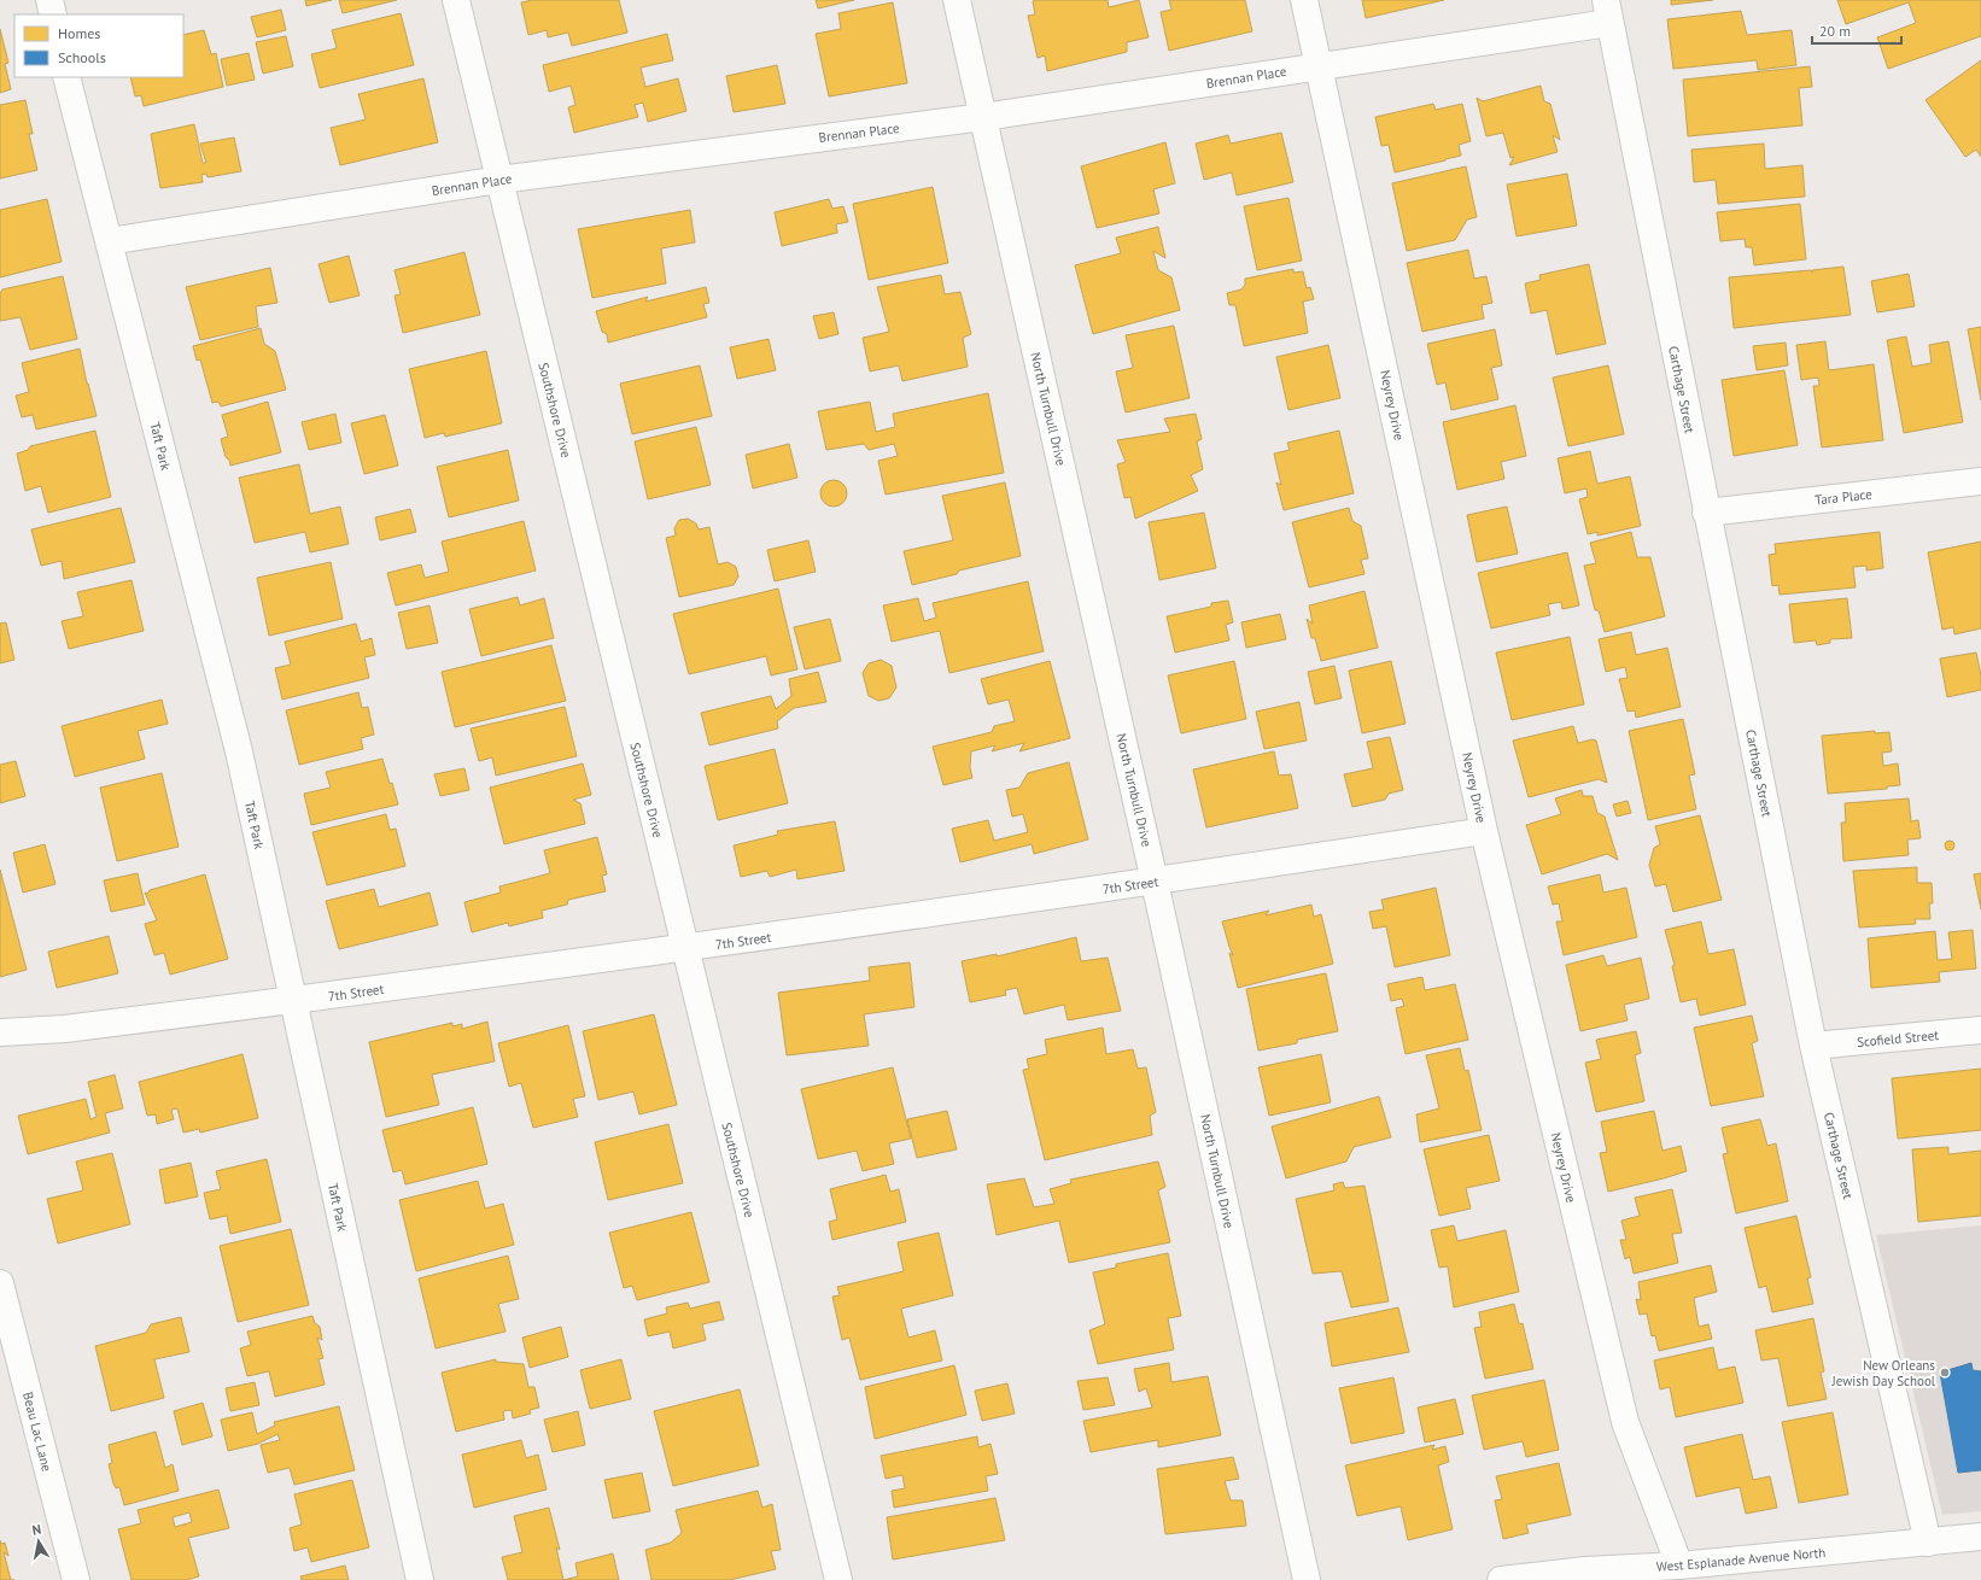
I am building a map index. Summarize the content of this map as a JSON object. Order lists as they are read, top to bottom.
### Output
{
  "streets": {
    "street": [
      "Brennan Place",
      "Carthage Street",
      "Neyrey Drive",
      "North Turnbull Drive",
      "Southshore Drive",
      "Taft Park",
      "Tara Place",
      "7th Street",
      "Scofield Street",
      "Beau Lac Lane",
      "West Esplanade Avenue North"
    ]
  },
  "crossings": [
    ["Brennan Place", "Carthage Street"],
    ["Brennan Place", "Neyrey Drive"],
    ["Brennan Place", "North Turnbull Drive"],
    ["Brennan Place", "Southshore Drive"],
    ["Brennan Place", "Taft Park"],
    ["Carthage Street", "Tara Place"],
    ["Carthage Street", "Scofield Street"],
    ["Carthage Street", "West Esplanade Avenue North"],
    ["Neyrey Drive", "7th Street"],
    ["Neyrey Drive", "West Esplanade Avenue North"],
    ["North Turnbull Drive", "7th Street"],
    ["Southshore Drive", "7th Street"],
    ["Taft Park", "7th Street"]
  ],
  "places": ["New Orleans Jewish Day School"],
  "legend": ["Homes", "Schools"],
  "scale_bar": "20 m",
  "north": "top"
}
